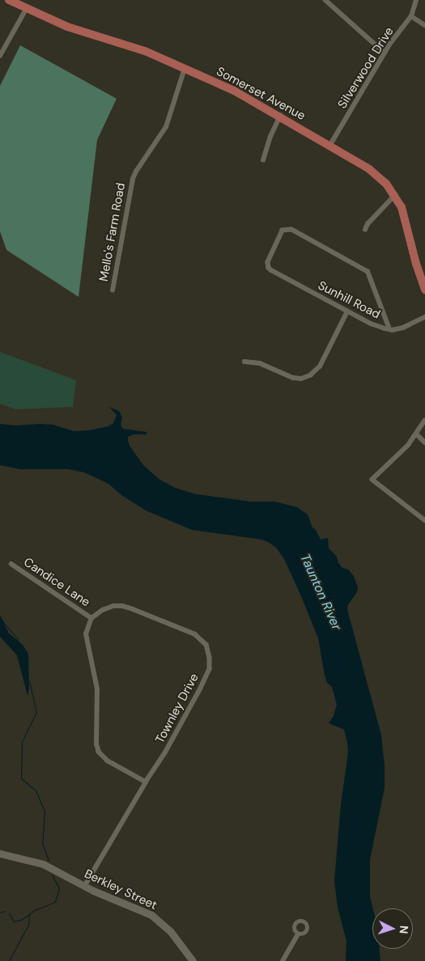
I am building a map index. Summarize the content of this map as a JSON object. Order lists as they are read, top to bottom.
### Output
{
  "streets": {
    "main road": ["Somerset Avenue", "Berkley Street"],
    "street": [
      "Silverwood Drive",
      "Mello's Farm Road",
      "Sunhill Road",
      "Candice Lane",
      "Townley Drive"
    ]
  },
  "crossings": [
    ["Silverwood Drive", "Somerset Avenue"],
    ["Somerset Avenue", "Mello's Farm Road"],
    ["Candice Lane", "Townley Drive"],
    ["Townley Drive", "Berkley Street"]
  ],
  "water": ["Taunton River"],
  "north": "right"
}
